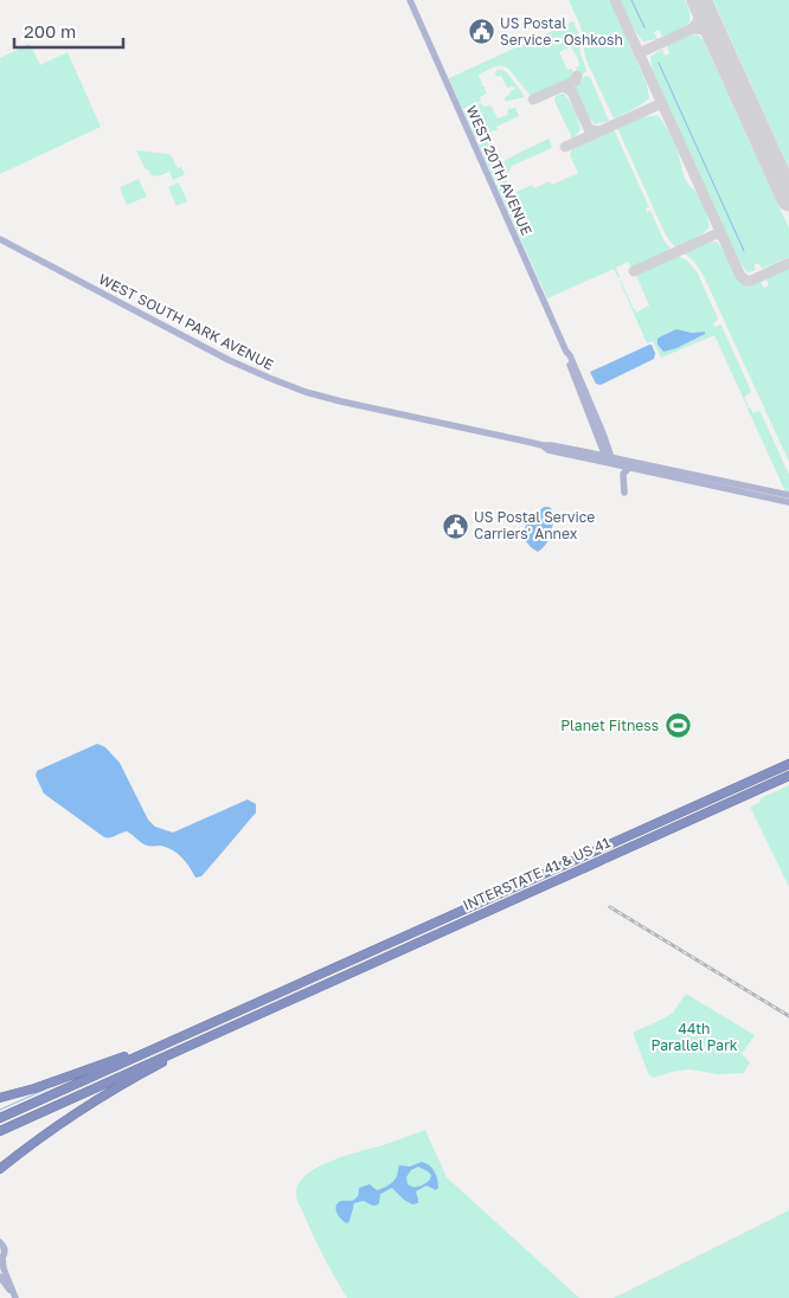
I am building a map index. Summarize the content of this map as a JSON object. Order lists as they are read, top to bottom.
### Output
{
  "streets": {
    "highway": ["INTERSTATE 41 & US 41"],
    "main road": ["WEST 20TH AVENUE", "WEST SOUTH PARK AVENUE"]
  },
  "crossings": [
    ["WEST 20TH AVENUE", "WEST SOUTH PARK AVENUE"]
  ],
  "parks": ["44th Parallel Park"],
  "places": {
    "public building": ["US Postal Service - Oshkosh", "US Postal Service Carriers' Annex"],
    "sports": ["Planet Fitness"]
  },
  "scale_bar": "200 m"
}
